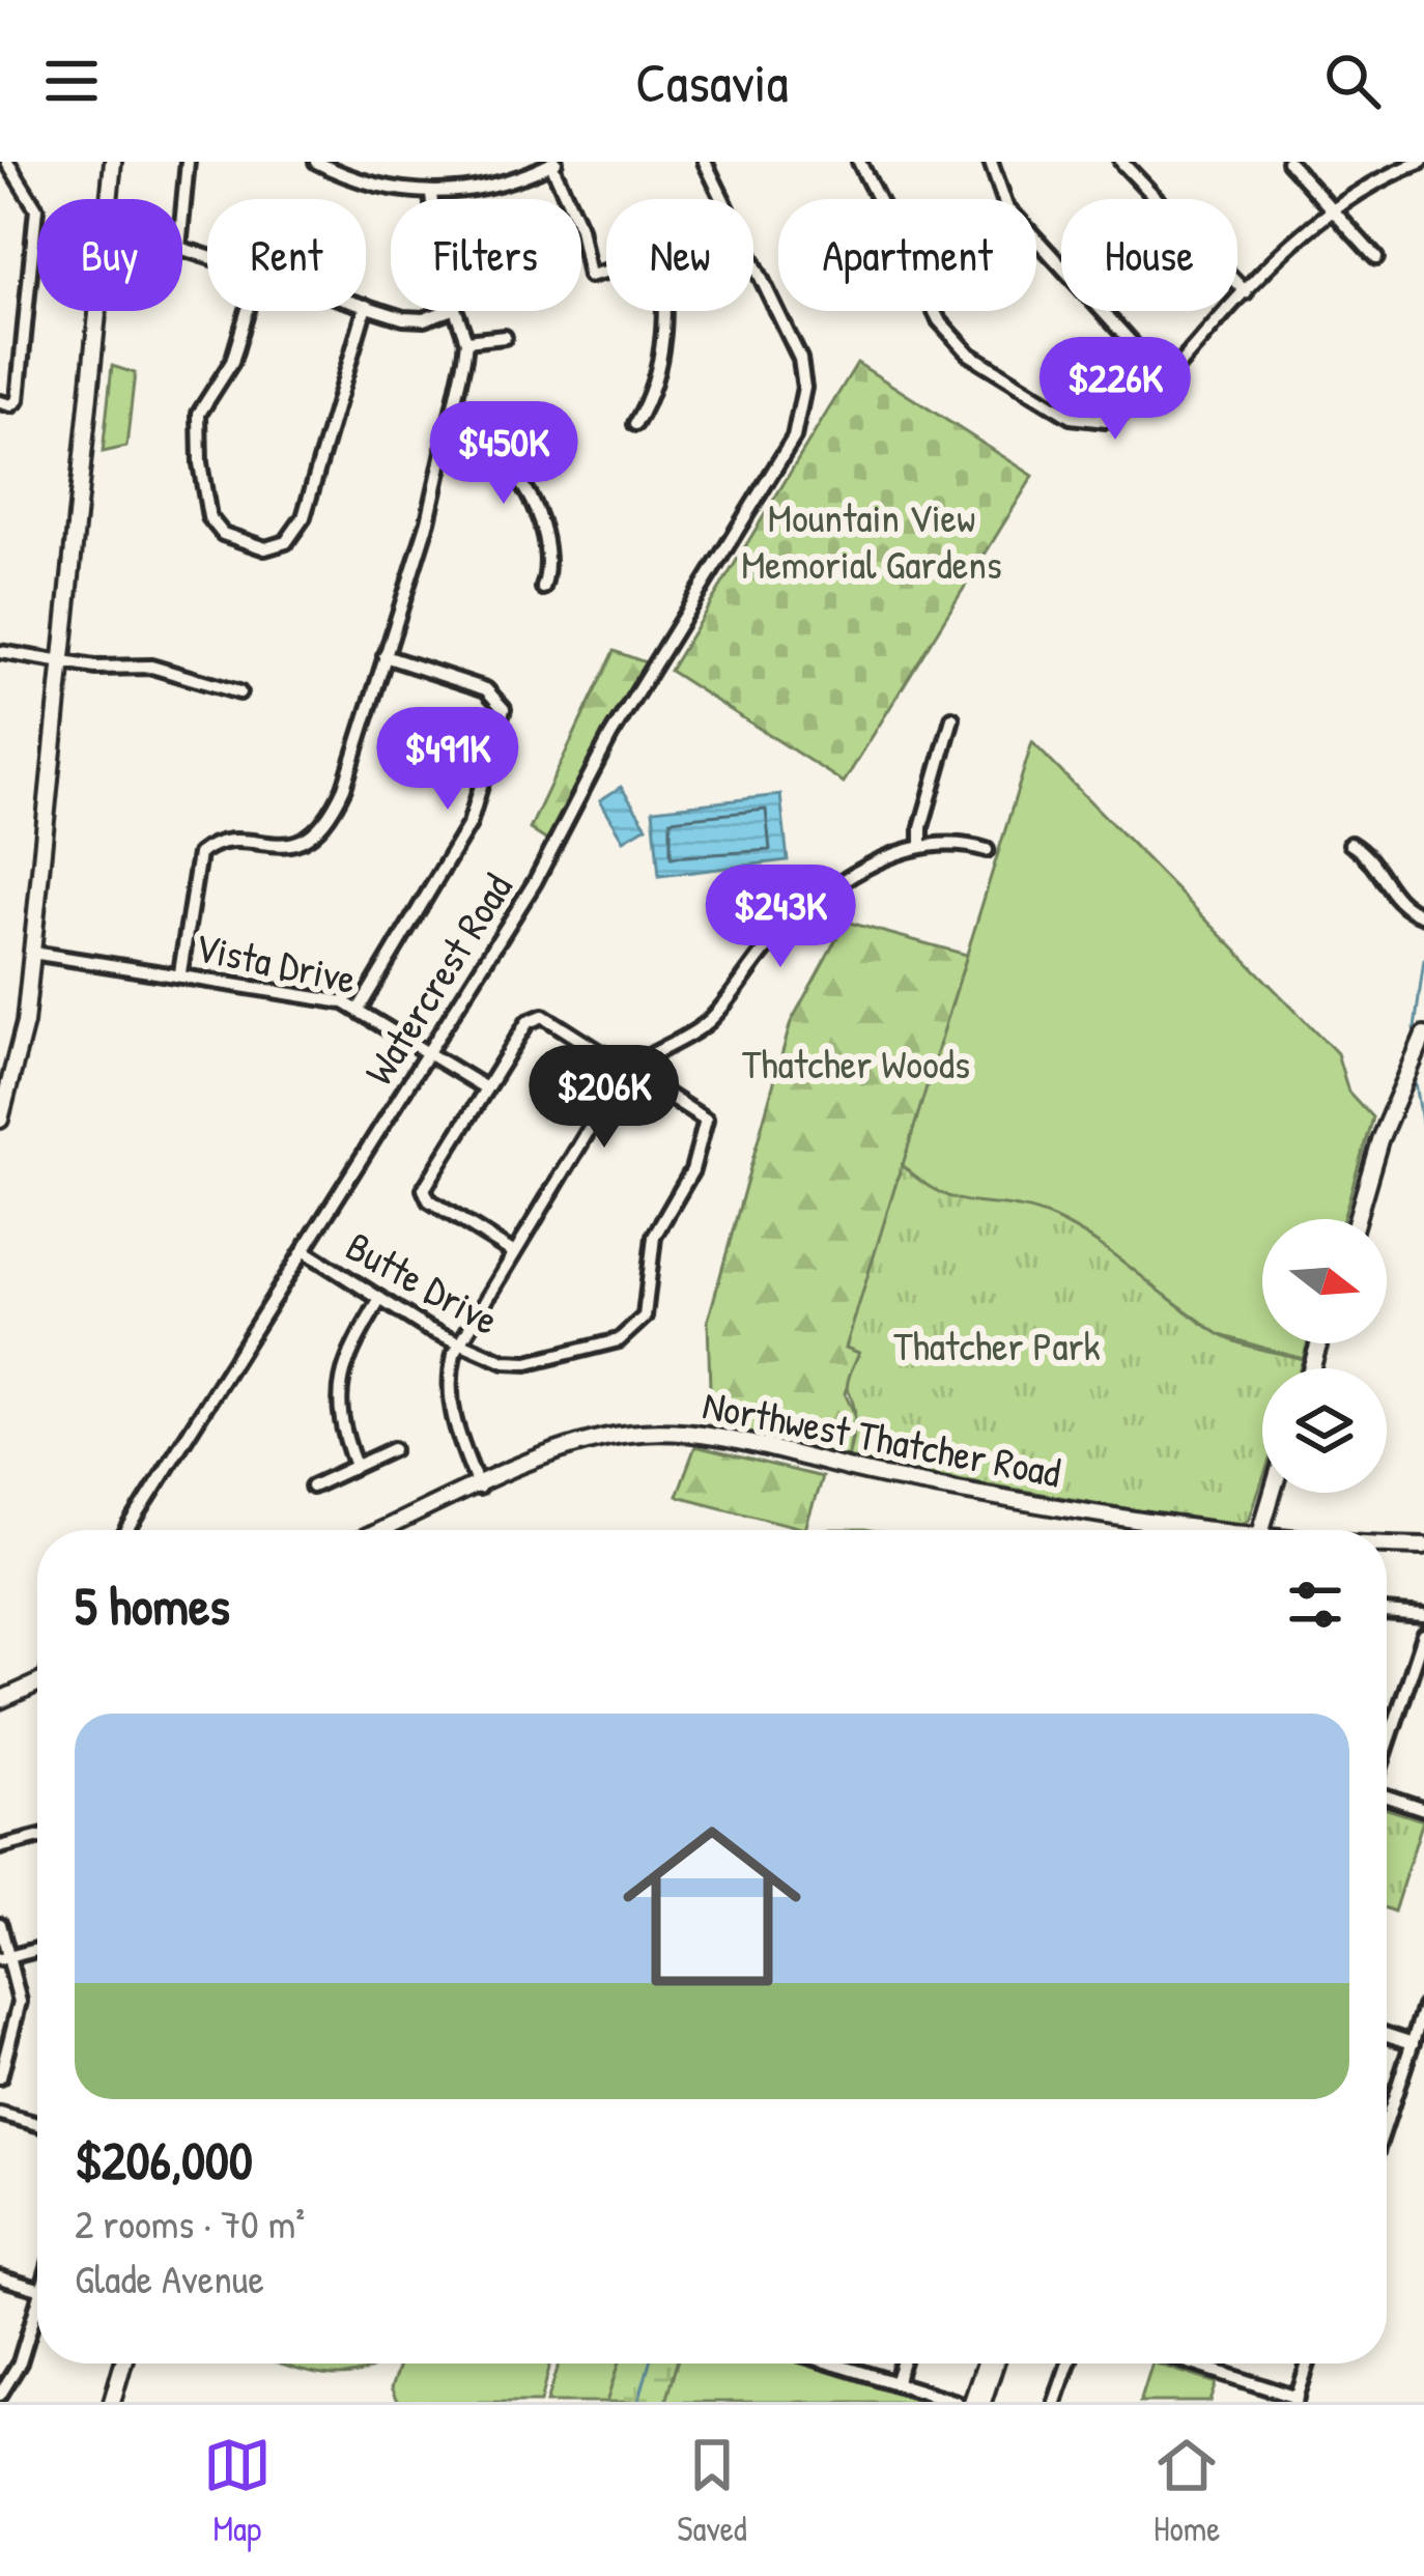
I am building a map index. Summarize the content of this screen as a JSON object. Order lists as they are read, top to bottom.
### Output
{
  "streets": {
    "street": [
      "Vista Drive",
      "Watercrest Road",
      "Butte Drive",
      "Northwest Thatcher Road"
    ]
  },
  "crossings": [
    ["Vista Drive", "Watercrest Road"],
    ["Watercrest Road", "Butte Drive"]
  ],
  "parks": ["Mountain View Memorial Gardens", "Thatcher Woods", "Thatcher Park"],
  "north": "right",
  "page": {
    "header": "Casavia",
    "chip": [
      "Buy",
      "Rent",
      "Filters",
      "New",
      "Apartment",
      "House"
    ],
    "price": [
      "$226K",
      "$450K",
      "$491K",
      "$243K",
      "$206K"
    ],
    "heading": "5 homes",
    "list": [
      {
        "name": "$206,000",
        "note": "2 rooms · 70 m² · Glade Avenue"
      }
    ],
    "tabs": ["Map", "Saved", "Home"]
  }
}
